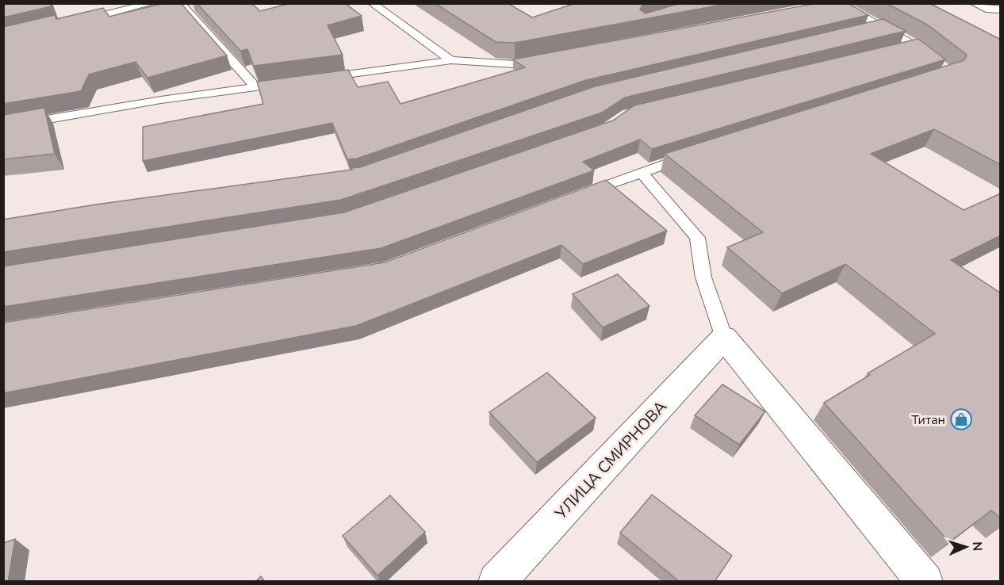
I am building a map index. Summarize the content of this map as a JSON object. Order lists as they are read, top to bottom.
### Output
{
  "streets": {
    "street": ["УЛИЦА СМИРНОВА"]
  },
  "places": {
    "shop": ["Титан"]
  },
  "north": "right"
}
